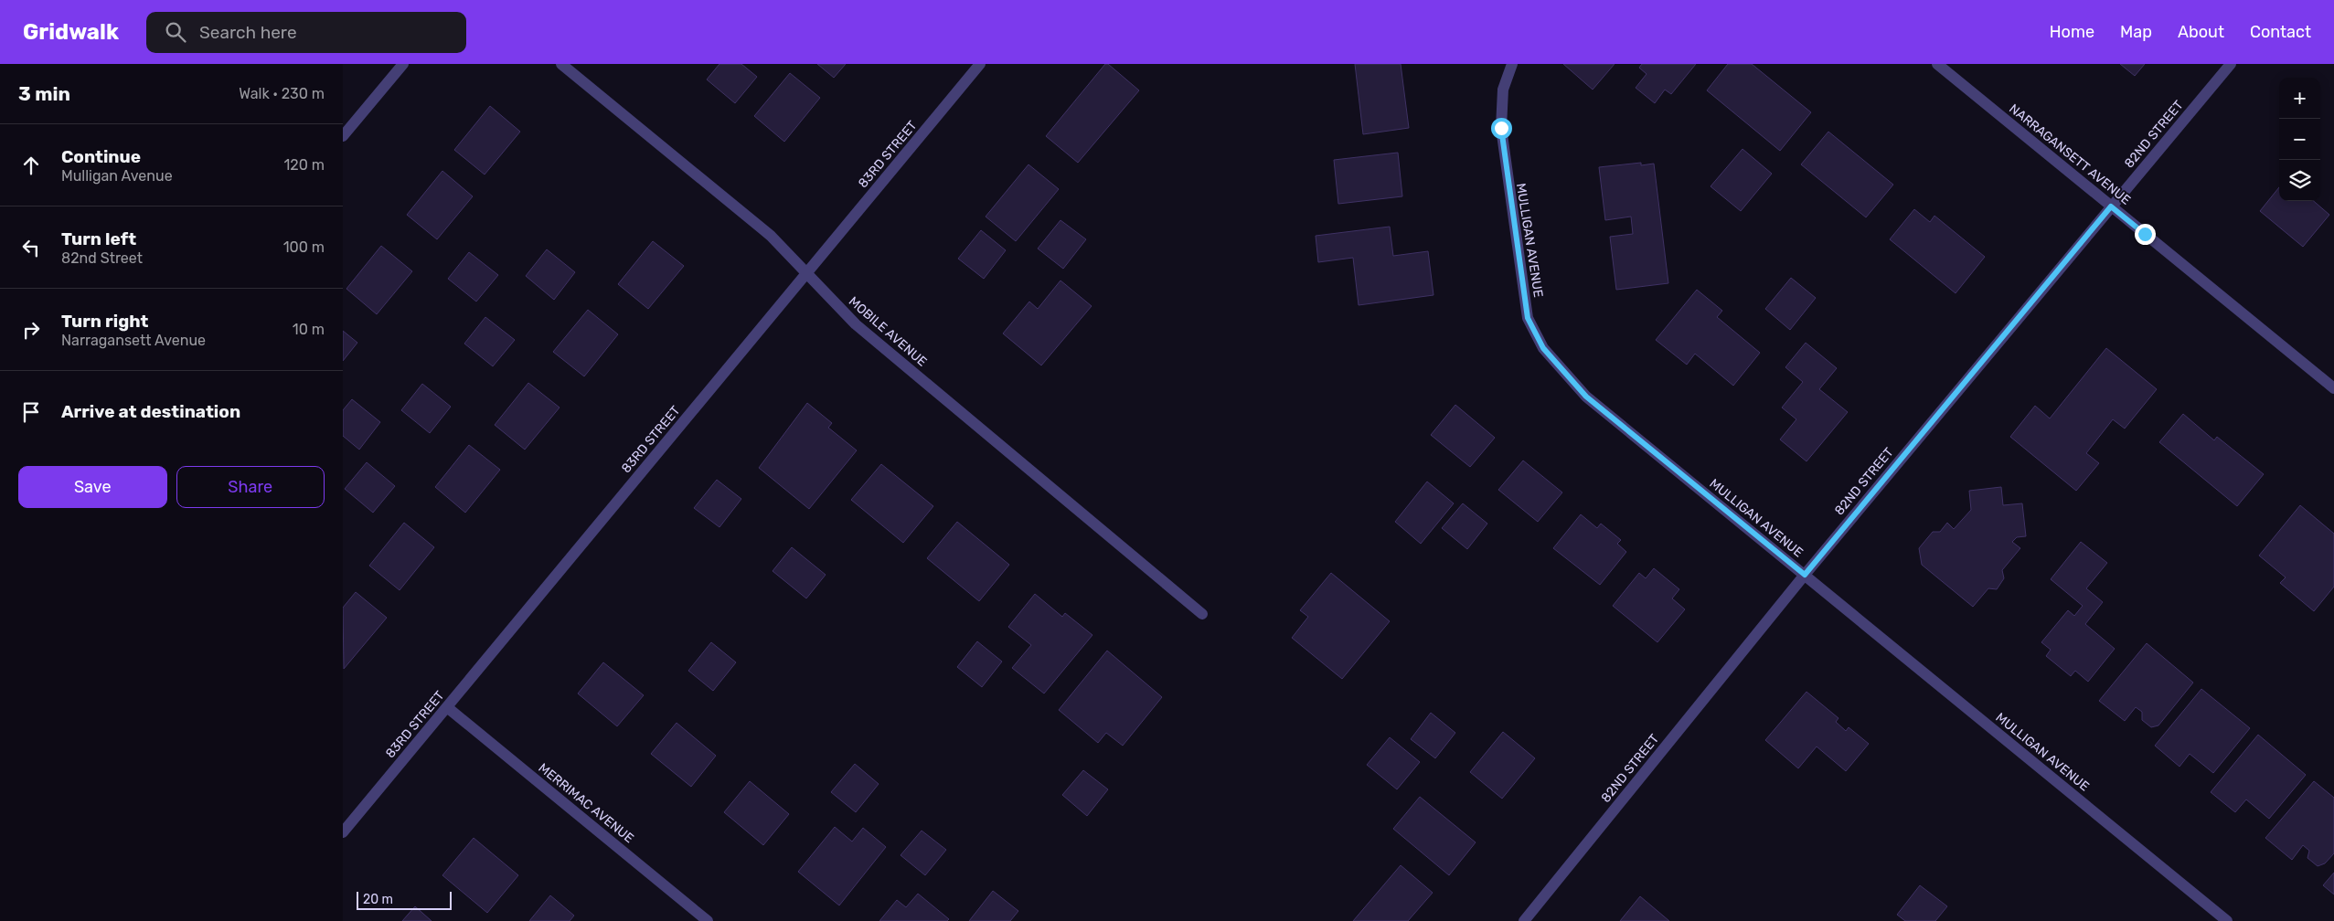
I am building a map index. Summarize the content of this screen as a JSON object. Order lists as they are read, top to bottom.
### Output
{
  "streets": {
    "street": [
      "82ND STREET",
      "83RD STREET",
      "NARRAGANSETT AVENUE",
      "MULLIGAN AVENUE",
      "MOBILE AVENUE",
      "MERRIMAC AVENUE"
    ]
  },
  "crossings": [
    ["82ND STREET", "NARRAGANSETT AVENUE"],
    ["82ND STREET", "MULLIGAN AVENUE"],
    ["83RD STREET", "MOBILE AVENUE"],
    ["83RD STREET", "MERRIMAC AVENUE"]
  ],
  "scale_bar": "20 m",
  "page": {
    "header": "Gridwalk",
    "search": "Search here",
    "nav": [
      "Home",
      "Map",
      "About",
      "Contact"
    ],
    "heading": ["3 min", "Walk · 230 m"],
    "map_buttons": ["+", "−"],
    "list": [
      ["Continue", "Mulligan Avenue", "120 m"],
      ["Turn left", "82nd Street", "100 m"],
      ["Turn right", "Narragansett Avenue", "10 m"],
      "Arrive at destination"
    ],
    "buttons": ["Save", "Share"],
    "scale": "20 m"
  }
}
